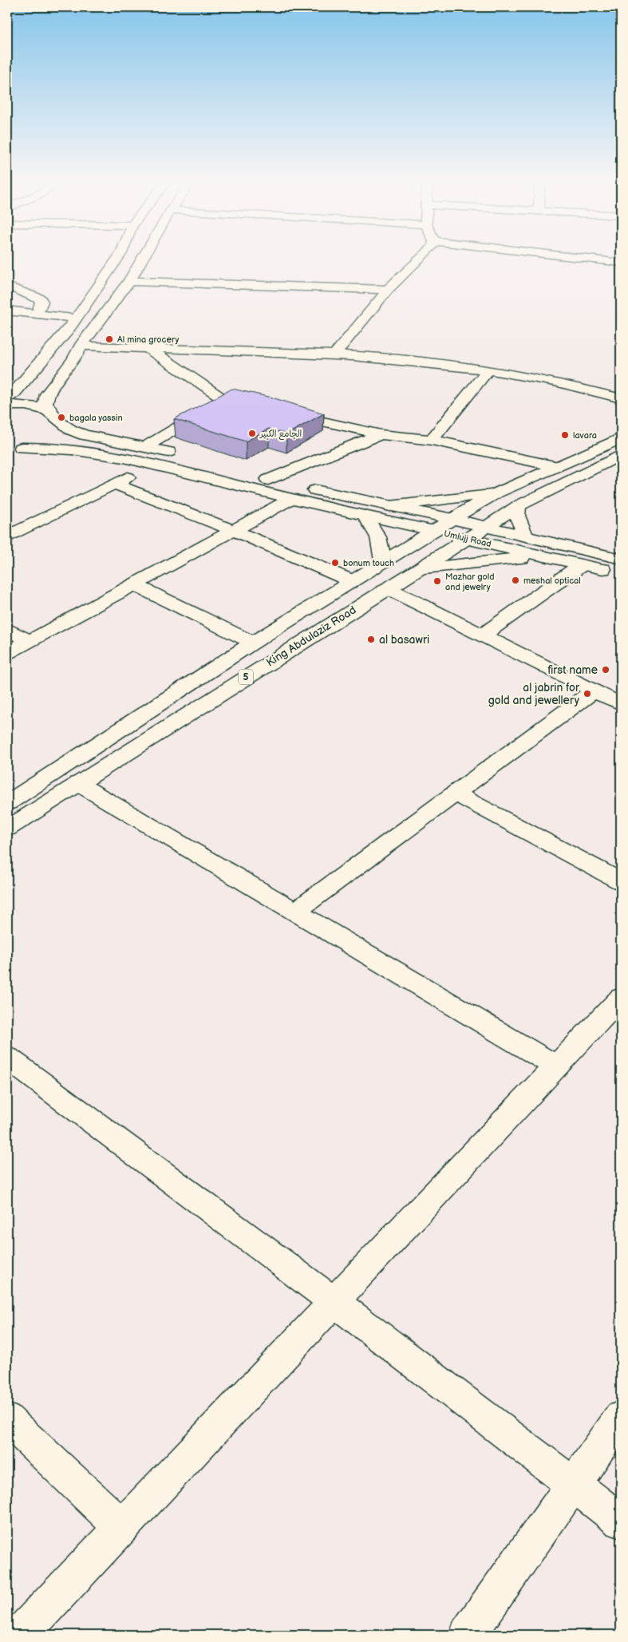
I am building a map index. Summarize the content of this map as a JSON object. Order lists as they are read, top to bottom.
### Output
{
  "streets": {
    "main road": ["Umlujj Road", "King Abdulaziz Road", "5"]
  },
  "crossings": [
    ["Umlujj Road", "King Abdulaziz Road"],
    ["Umlujj Road", "5"]
  ],
  "places": [
    "Al mina grocery",
    "bagala yassin",
    "الجامع الكبير",
    "lavara",
    "bonum touch",
    "meshal optical",
    "Mazhar gold and jewelry",
    "al basawri",
    "first name",
    "al jabrin for gold and jewellery"
  ]
}
